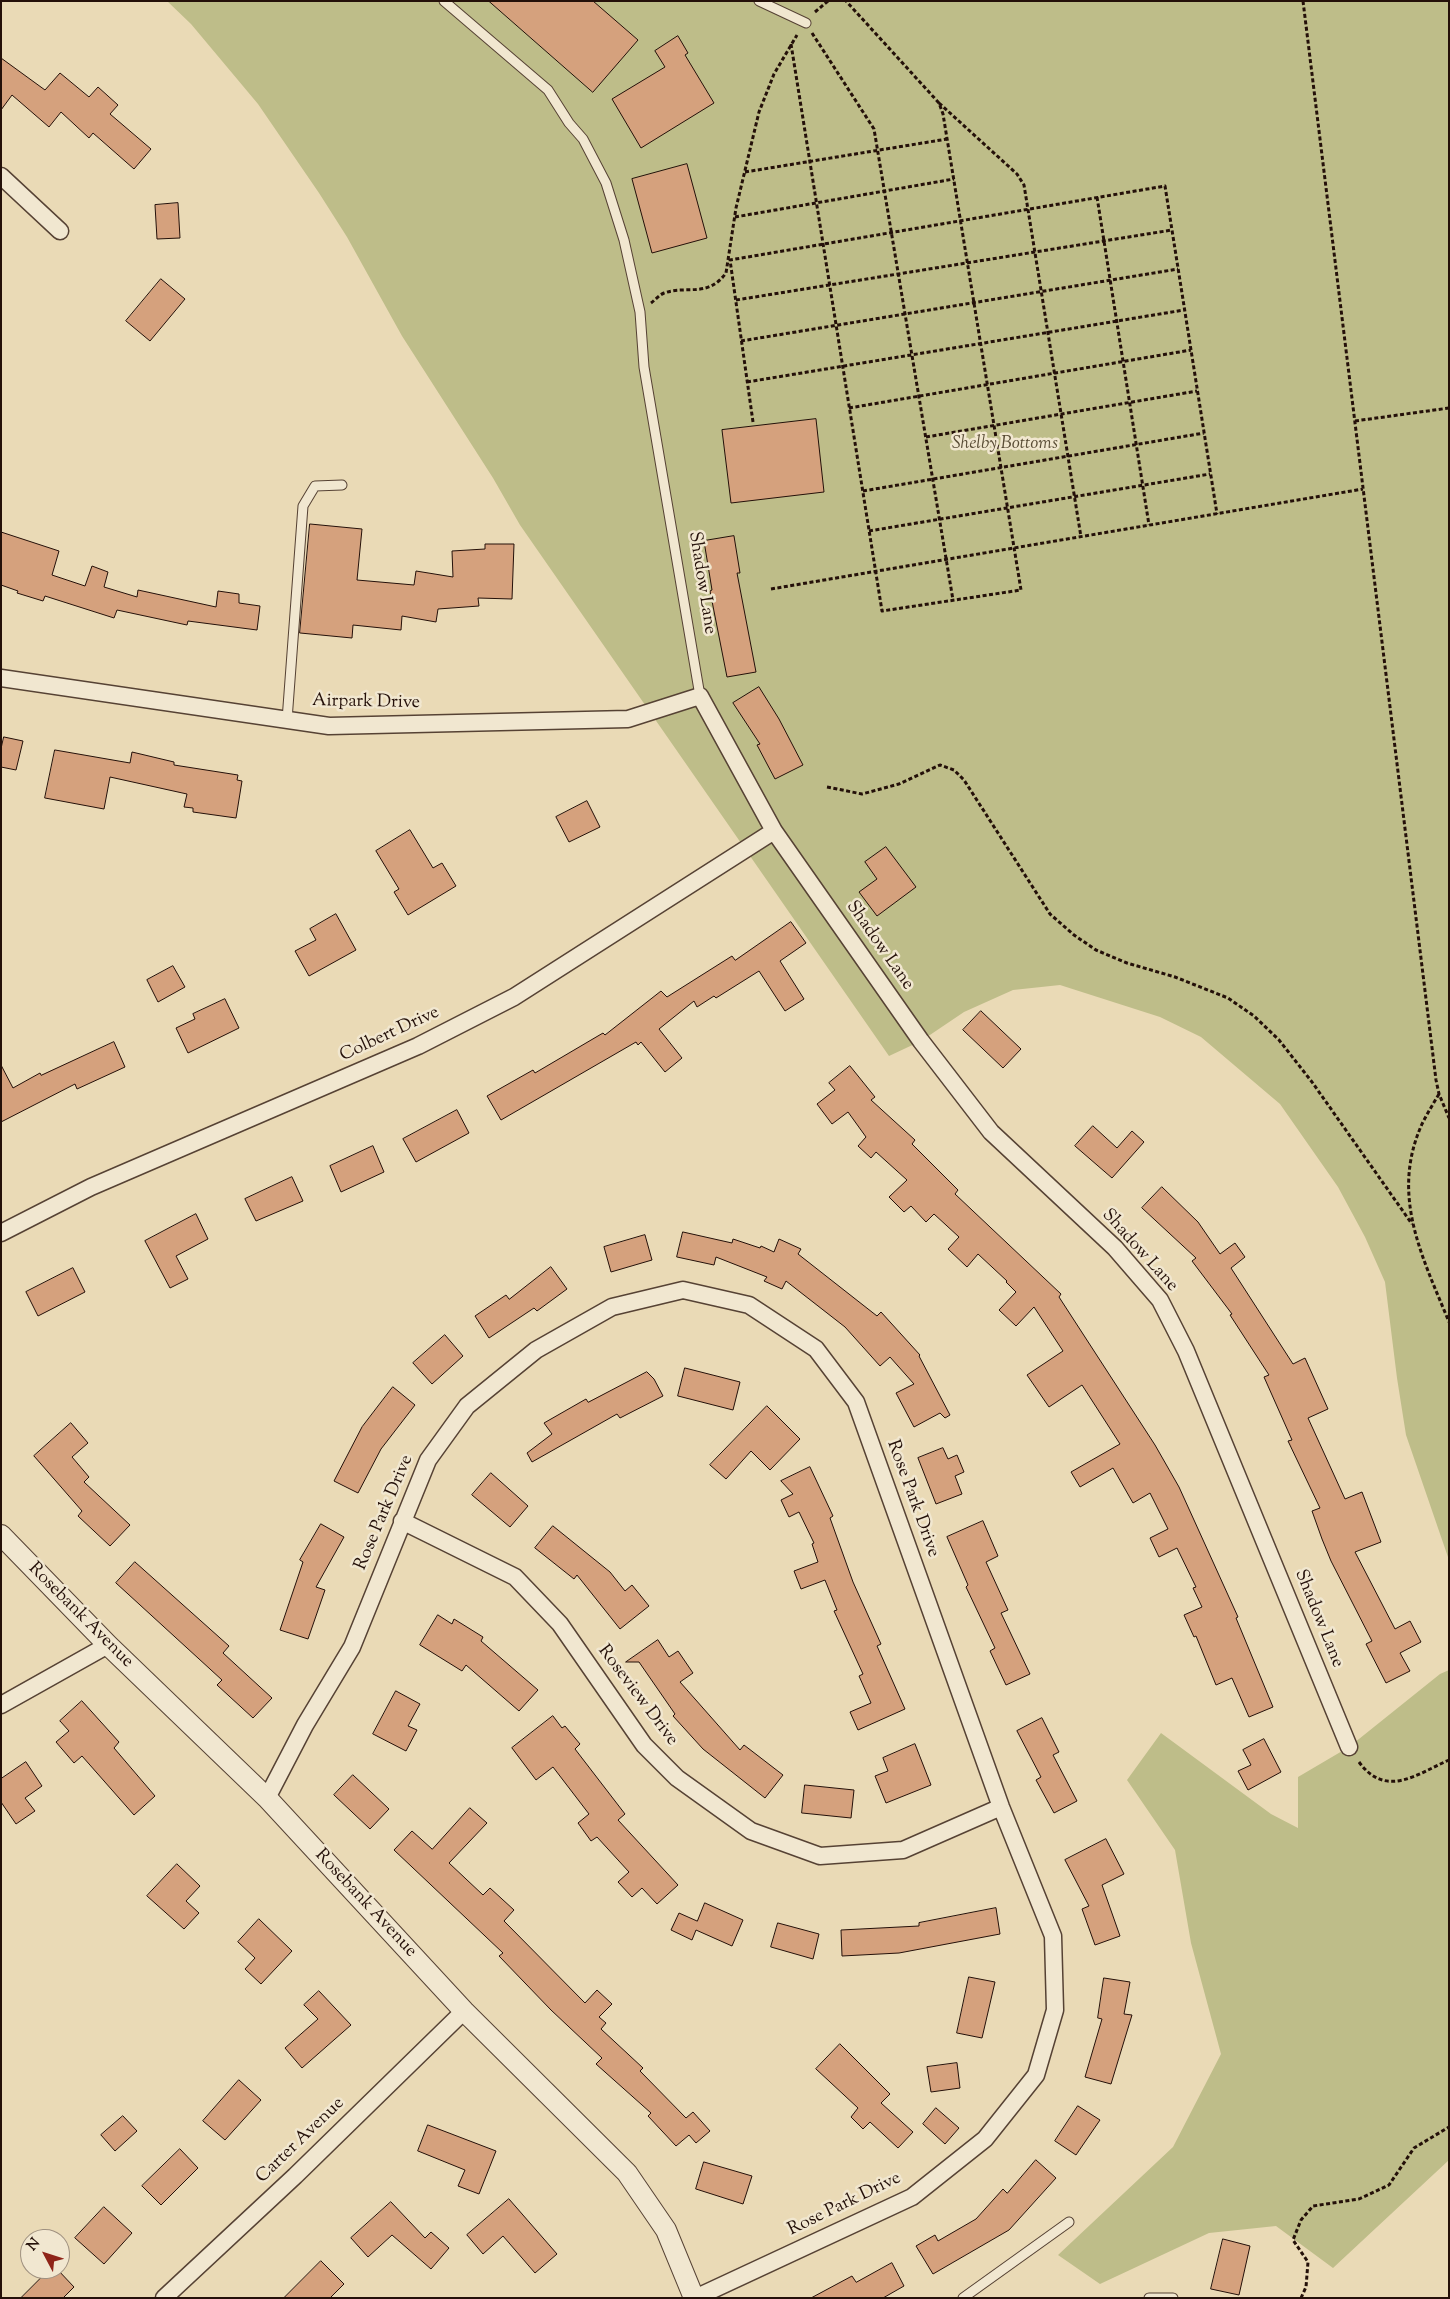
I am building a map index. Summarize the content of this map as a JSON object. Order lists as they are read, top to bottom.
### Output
{
  "streets": {
    "street": [
      "Shadow Lane",
      "Airpark Drive",
      "Colbert Drive",
      "Rose Park Drive",
      "Rosebank Avenue",
      "Roseview Drive",
      "Carter Avenue"
    ]
  },
  "crossings": [
    ["Shadow Lane", "Airpark Drive"],
    ["Shadow Lane", "Colbert Drive"],
    ["Rose Park Drive", "Rosebank Avenue"],
    ["Rose Park Drive", "Roseview Drive"],
    ["Rosebank Avenue", "Carter Avenue"]
  ],
  "parks": ["Shelby Bottoms"],
  "north": "top left"
}
